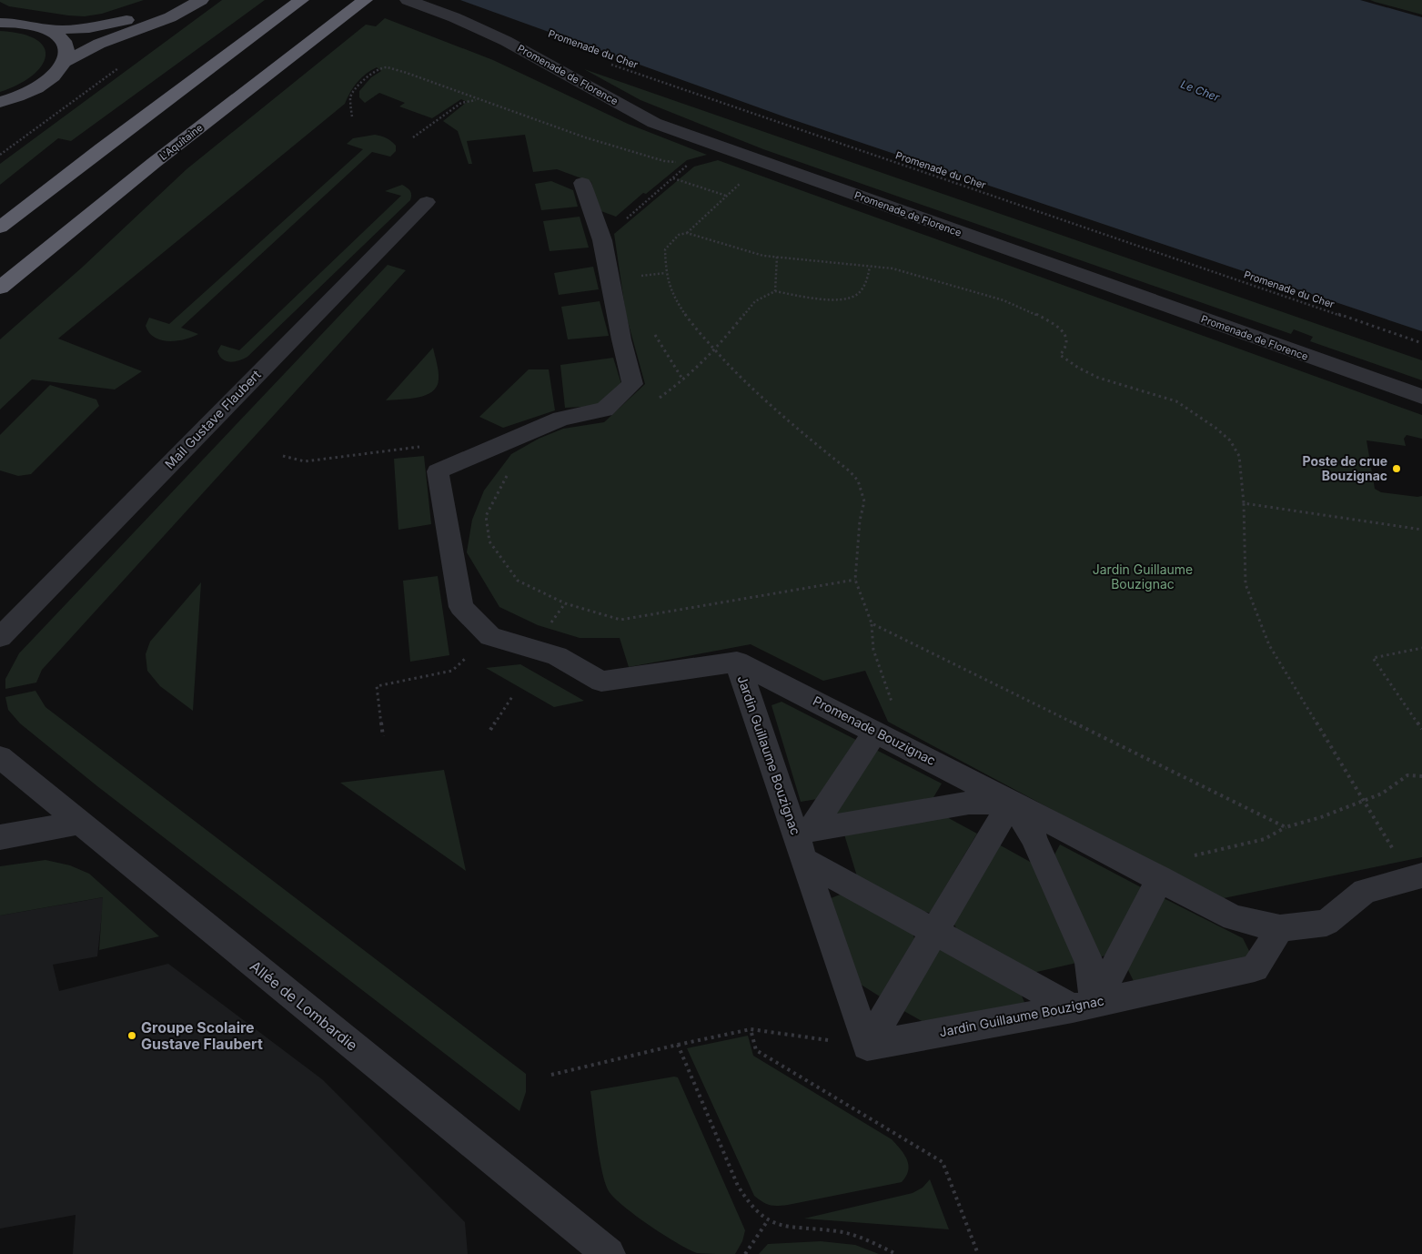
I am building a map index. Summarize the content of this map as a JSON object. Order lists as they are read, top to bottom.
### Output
{
  "streets": {
    "highway": ["L'Aquitaine"],
    "street": [
      "Promenade de Florence",
      "Mail Gustave Flaubert",
      "Promenade Bouzignac",
      "Jardin Guillaume Bouzignac",
      "Allée de Lombardie"
    ],
    "path": ["Promenade du Cher"]
  },
  "crossings": [
    ["Promenade Bouzignac", "Jardin Guillaume Bouzignac"]
  ],
  "water": ["Le Cher"],
  "parks": ["Jardin Guillaume Bouzignac"],
  "places": ["Poste de crue Bouzignac", "Groupe Scolaire Gustave Flaubert"]
}
